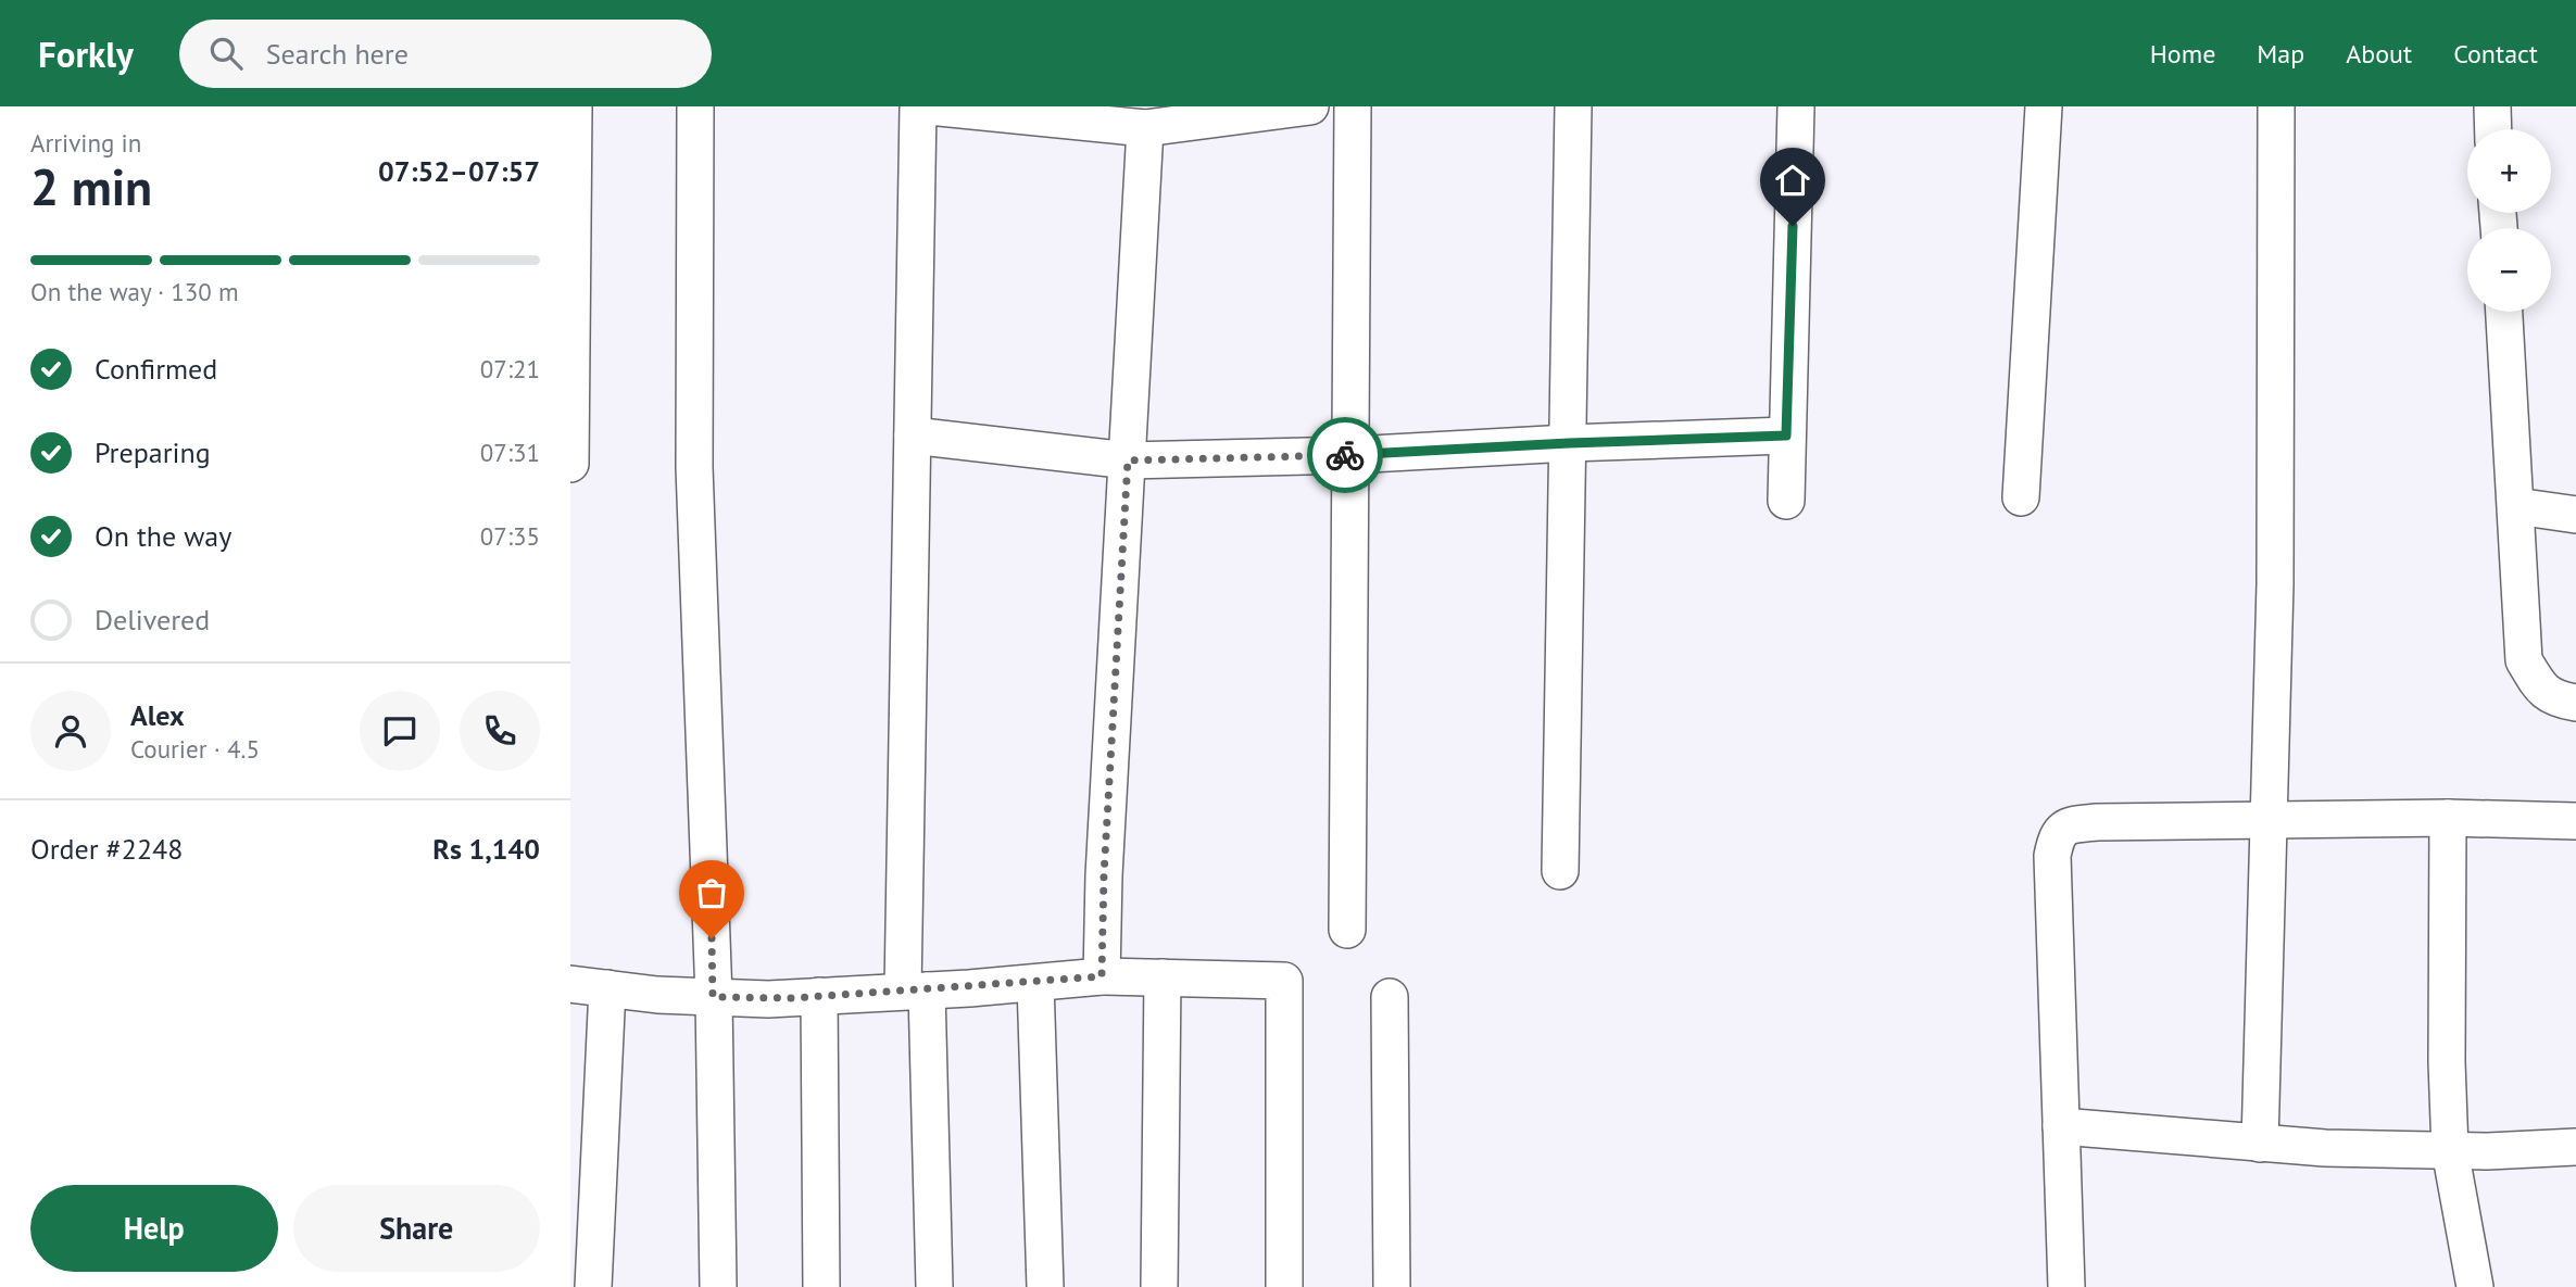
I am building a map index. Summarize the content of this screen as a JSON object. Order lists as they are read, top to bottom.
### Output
{
  "page": {
    "header": "Forkly",
    "search": "Search here",
    "nav": [
      "Home",
      "Map",
      "About",
      "Contact"
    ],
    "heading": ["2 min", "Arriving in", "07:52–07:57"],
    "panel": [
      "Alex",
      "Courier · 4.5",
      "Order #2248",
      "Rs 1,140"
    ],
    "map_buttons": ["+", "−"],
    "bar": "On the way · 130 m",
    "list": [
      ["Confirmed", "07:21"],
      ["Preparing", "07:31"],
      ["On the way", "07:35"],
      "Delivered"
    ],
    "buttons": ["Help", "Share"]
  }
}
